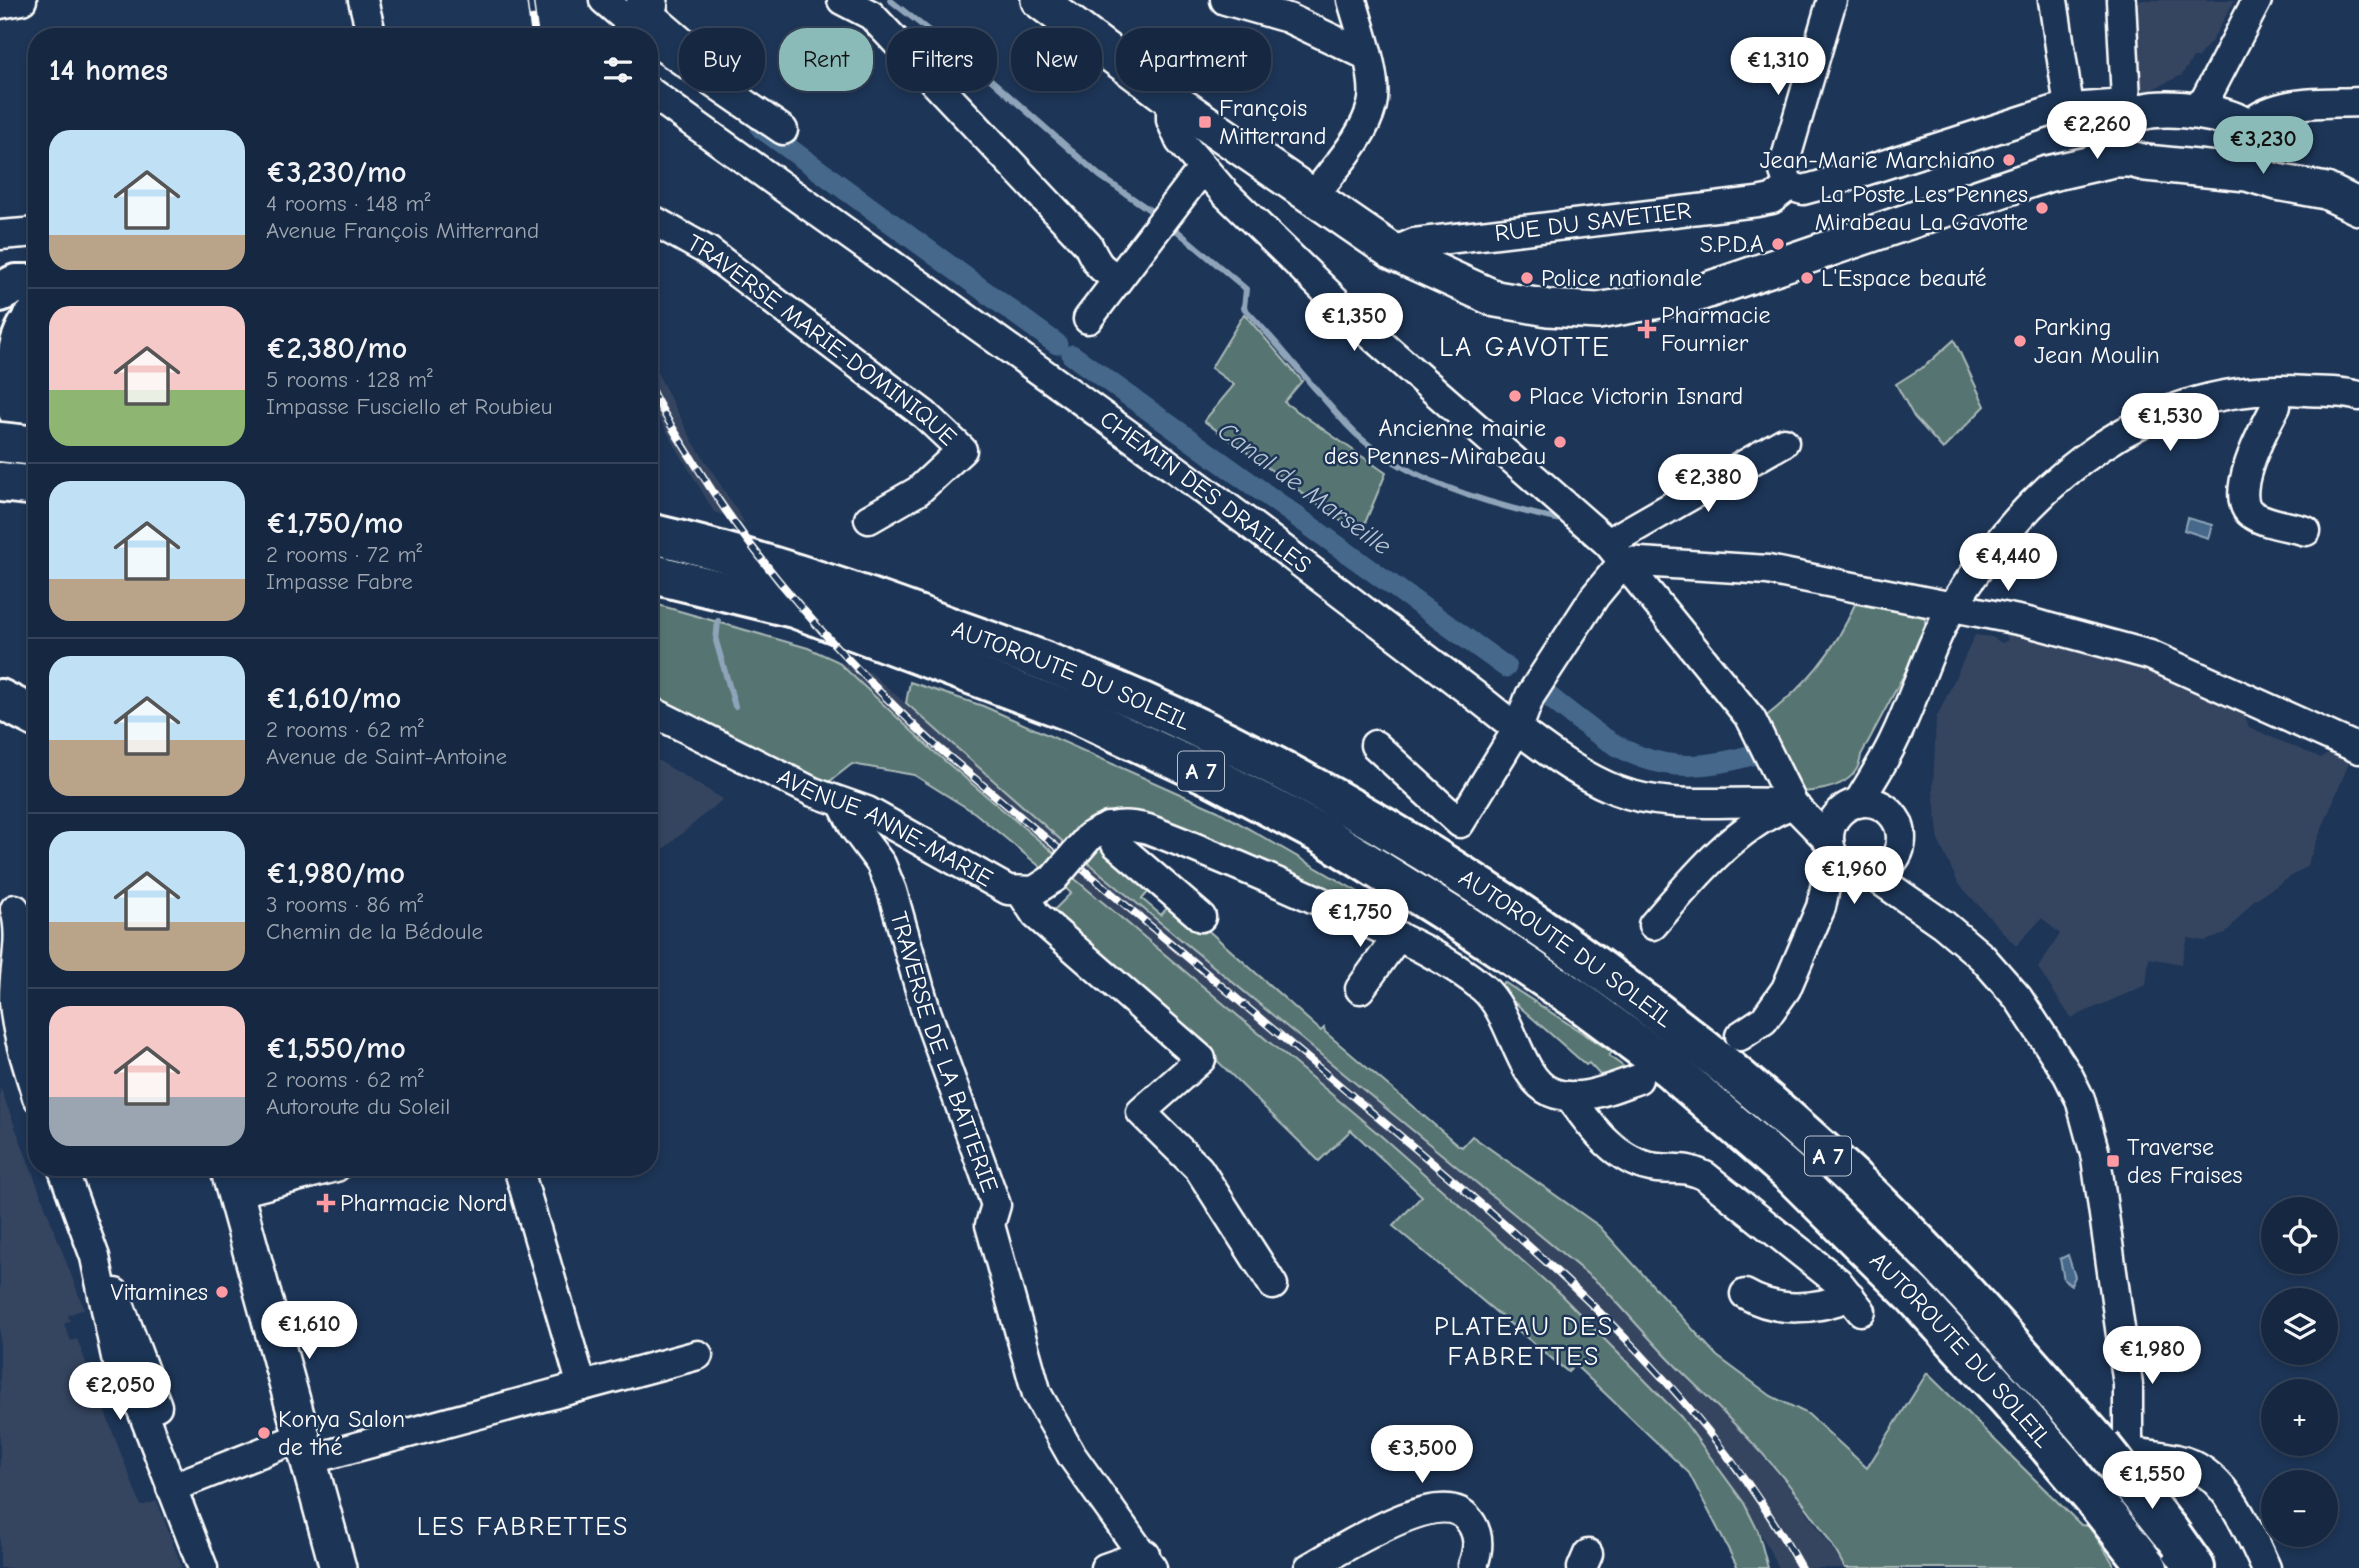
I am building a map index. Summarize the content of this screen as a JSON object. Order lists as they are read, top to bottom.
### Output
{
  "streets": {
    "highway": ["AUTOROUTE DU SOLEIL", "A 7"],
    "street": [
      "RUE DU SAVETIER",
      "TRAVERSE MARIE-DOMINIQUE",
      "CHEMIN DES DRAILLES",
      "AVENUE ANNE-MARIE",
      "TRAVERSE DE LA BATTERIE"
    ]
  },
  "crossings": [
    ["AVENUE ANNE-MARIE", "TRAVERSE DE LA BATTERIE"]
  ],
  "districts": ["LA GAVOTTE", "PLATEAU DES FABRETTES", "LES FABRETTES"],
  "water": ["Canal de Marseille"],
  "places": {
    "transit": ["François Mitterrand", "Traverse des Fraises"],
    "other": [
      "Jean-Marie Marchiano",
      "La Poste Les Pennes Mirabeau La Gavotte",
      "S.P.D.A",
      "Police nationale",
      "L'Espace beauté",
      "Parking Jean Moulin",
      "Place Victorin Isnard",
      "Ancienne mairie des Pennes-Mirabeau",
      "Vitamines",
      "Konya Salon de thé"
    ],
    "health": ["Pharmacie Fournier", "Pharmacie Nord"]
  },
  "page": {
    "chip": [
      "Buy",
      "Rent",
      "Filters",
      "New",
      "Apartment"
    ],
    "heading": "14 homes",
    "price": [
      "€1,310",
      "€2,260",
      "€3,230",
      "€1,350",
      "€1,530",
      "€2,380",
      "€4,440",
      "€1,960",
      "€1,750",
      "€1,610",
      "€1,980",
      "€2,050",
      "€3,500",
      "€1,550"
    ],
    "list": [
      {
        "name": "€3,230/mo",
        "note": "4 rooms · 148 m² · Avenue François Mitterrand"
      },
      {
        "name": "€2,380/mo",
        "note": "5 rooms · 128 m² · Impasse Fusciello et Roubieu"
      },
      {
        "name": "€1,750/mo",
        "note": "2 rooms · 72 m² · Impasse Fabre"
      },
      {
        "name": "€1,610/mo",
        "note": "2 rooms · 62 m² · Avenue de Saint-Antoine"
      },
      {
        "name": "€1,980/mo",
        "note": "3 rooms · 86 m² · Chemin de la Bédoule"
      },
      {
        "name": "€1,550/mo",
        "note": "2 rooms · 62 m² · Autoroute du Soleil"
      }
    ],
    "map_buttons": ["+", "−"]
  }
}
